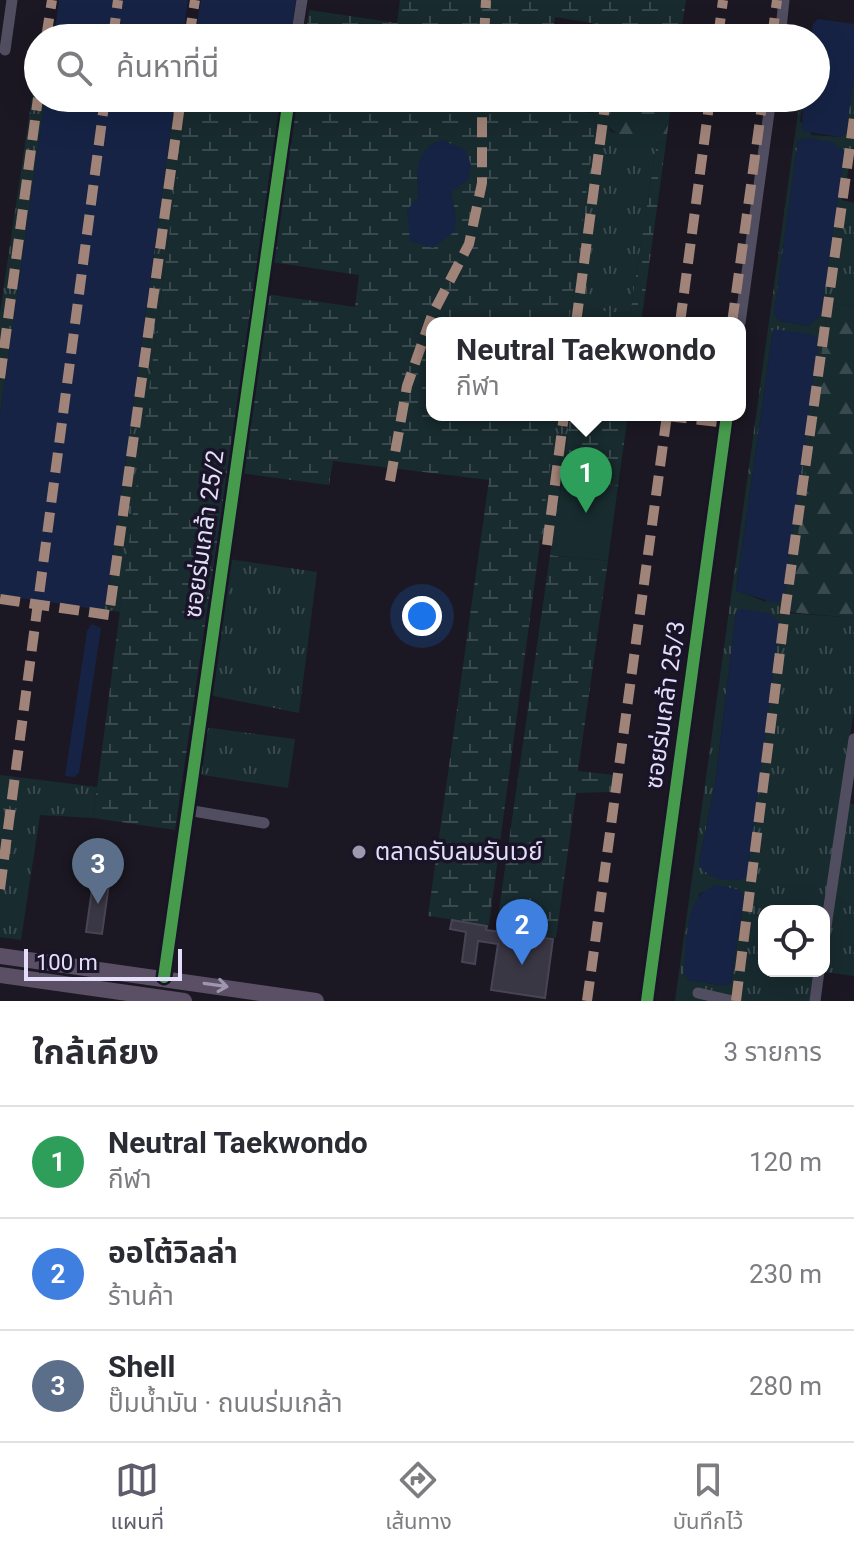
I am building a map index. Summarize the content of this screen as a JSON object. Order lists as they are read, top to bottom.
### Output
{
  "streets": {
    "street": ["ซอยร่มเกล้า 25/2", "ซอยร่มเกล้า 25/3"]
  },
  "places": ["ตลาดรับลมรันเวย์"],
  "scale_bar": "100 m",
  "page": {
    "search": "ค้นหาที่นี่",
    "popup": ["Neutral Taekwondo", "กีฬา"],
    "pins": ["1", "3", "2"],
    "scale": "100 m",
    "heading": ["ใกล้เคียง", "3 รายการ"],
    "list": [
      {
        "mark": "1",
        "name": "Neutral Taekwondo",
        "note": "กีฬา",
        "value": "120 m"
      },
      {
        "mark": "2",
        "name": "ออโต้วิลล่า",
        "note": "ร้านค้า",
        "value": "230 m"
      },
      {
        "mark": "3",
        "name": "Shell",
        "note": "ปั๊มน้ำมัน · ถนนร่มเกล้า",
        "value": "280 m"
      }
    ],
    "nav": ["แผนที่", "เส้นทาง", "บันทึกไว้"]
  }
}
